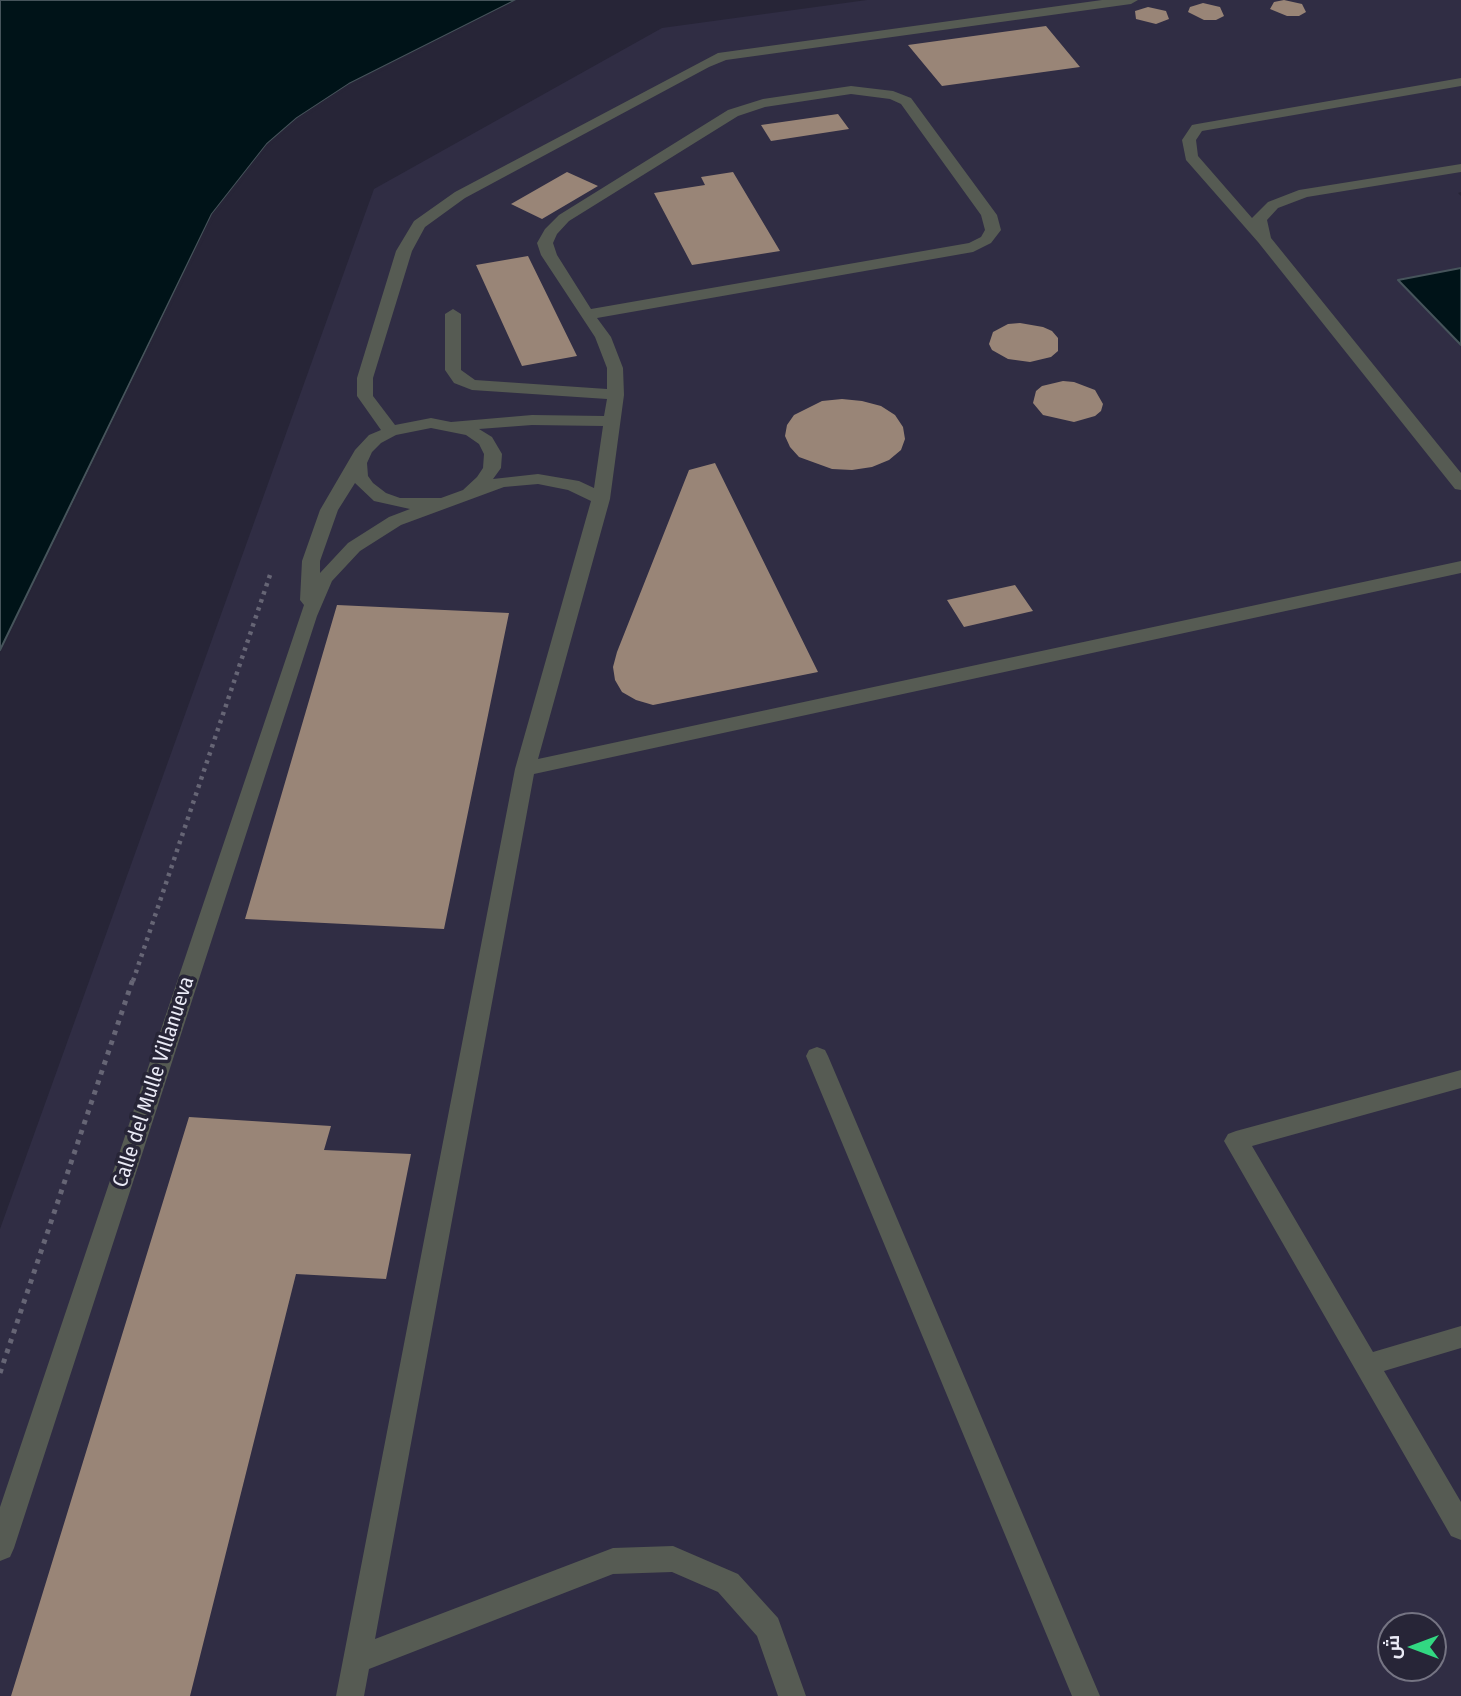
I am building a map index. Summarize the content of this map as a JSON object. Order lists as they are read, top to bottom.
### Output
{
  "streets": {
    "lane": ["Calle del Mulle Villanueva"]
  },
  "north": "left"
}
